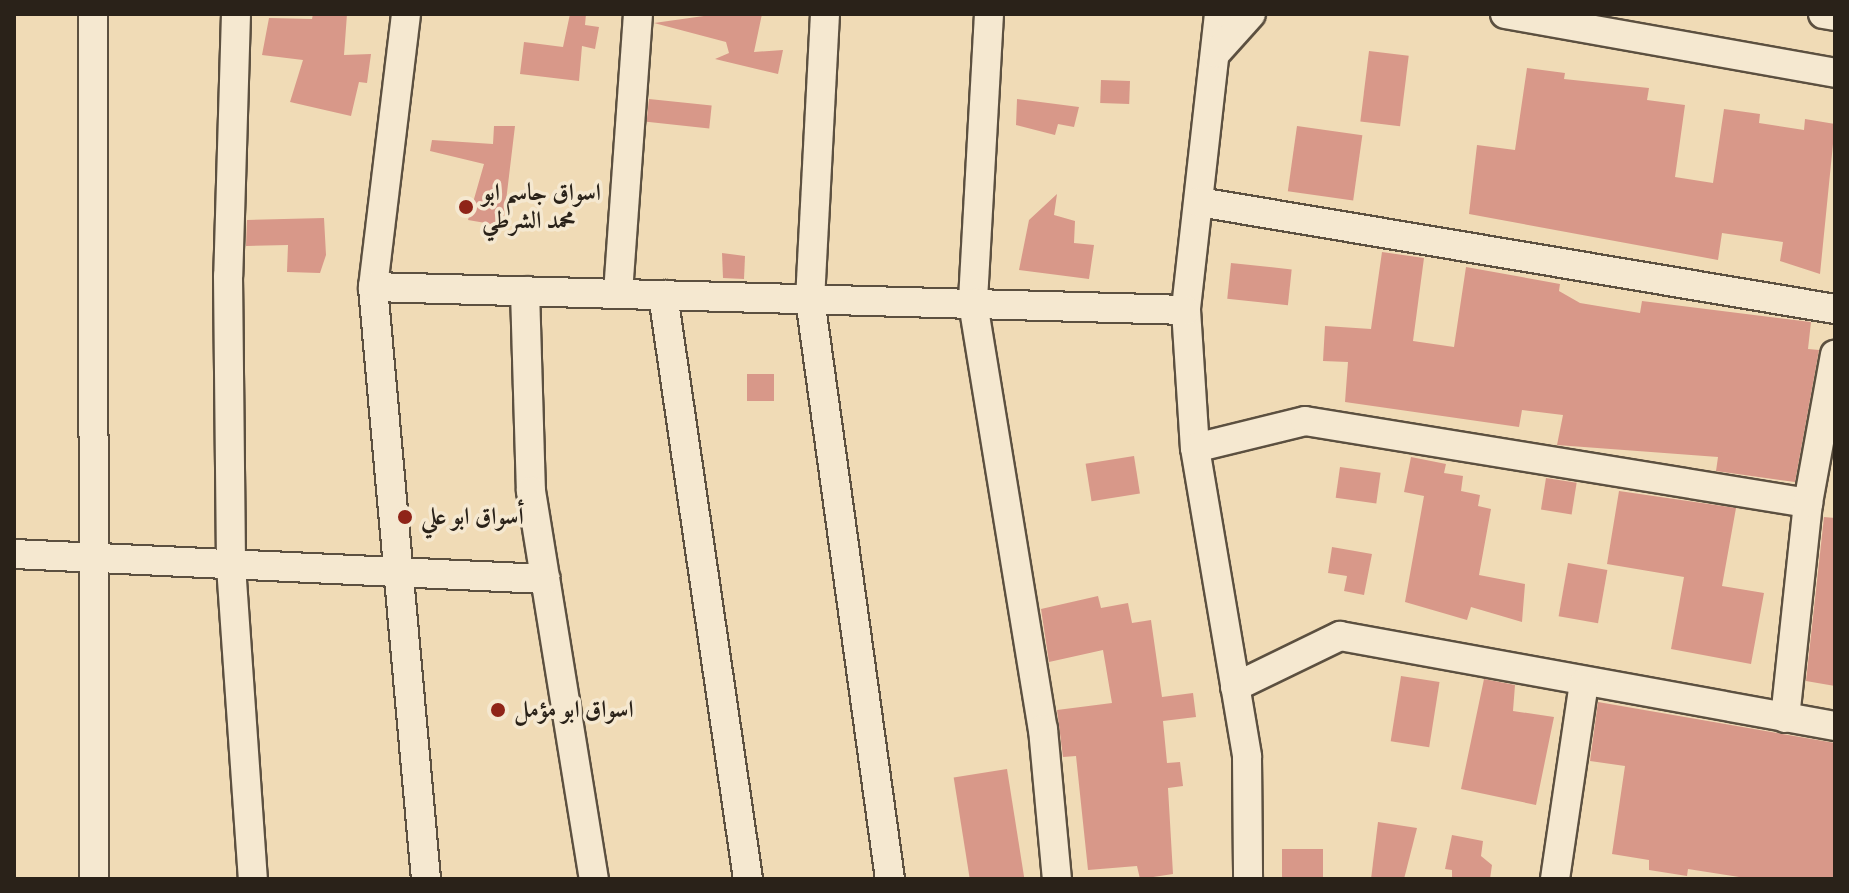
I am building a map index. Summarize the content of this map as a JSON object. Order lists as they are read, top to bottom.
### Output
{
  "places": ["اسواق جاسم ابو محمد الشرطي", "أسواق ابو علي", "اسواق ابو مؤمل"]
}
